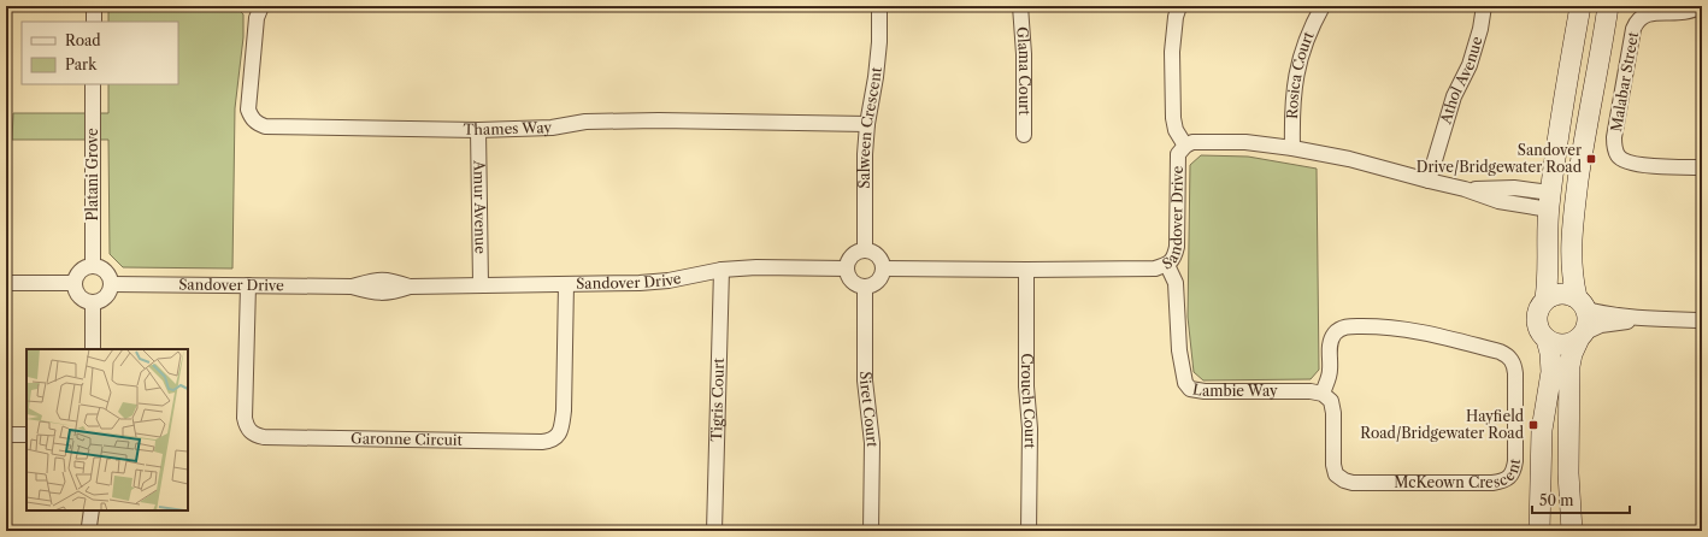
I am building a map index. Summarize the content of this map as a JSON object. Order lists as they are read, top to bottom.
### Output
{
  "streets": {
    "street": [
      "Glama Court",
      "Rosica Court",
      "Athol Avenue",
      "Malabar Street",
      "Thames Way",
      "Salween Crescent",
      "Platani Grove",
      "Amur Avenue",
      "Sandover Drive",
      "Lambie Way",
      "Tigris Court",
      "Crouch Court",
      "Siret Court",
      "Garonne Circuit",
      "McKeown Crescent"
    ]
  },
  "crossings": [
    ["Rosica Court", "Sandover Drive"],
    ["Athol Avenue", "Sandover Drive"],
    ["Thames Way", "Salween Crescent"],
    ["Thames Way", "Amur Avenue"],
    ["Salween Crescent", "Sandover Drive"],
    ["Salween Crescent", "Siret Court"],
    ["Platani Grove", "Sandover Drive"],
    ["Amur Avenue", "Sandover Drive"],
    ["Sandover Drive", "Lambie Way"],
    ["Sandover Drive", "Tigris Court"],
    ["Sandover Drive", "Crouch Court"],
    ["Sandover Drive", "Siret Court"],
    ["Sandover Drive", "Garonne Circuit"],
    ["Lambie Way", "McKeown Crescent"]
  ],
  "places": {
    "transit": ["Sandover Drive/Bridgewater Road", "Hayfield Road/Bridgewater Road"]
  },
  "legend": ["Road", "Park"],
  "scale_bar": "50 m"
}
